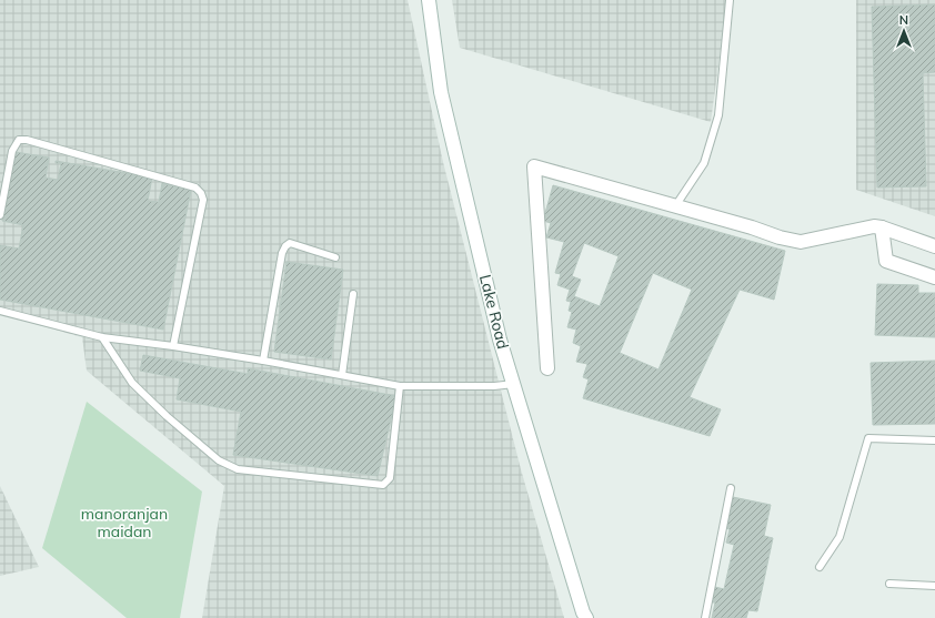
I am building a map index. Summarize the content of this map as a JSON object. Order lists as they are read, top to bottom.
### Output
{
  "streets": {
    "street": ["Lake Road"]
  },
  "parks": ["manoranjan maidan"],
  "north": "top"
}
